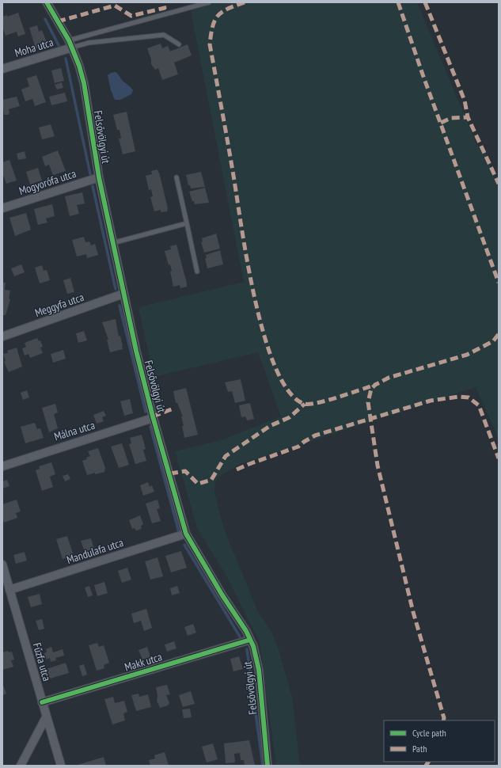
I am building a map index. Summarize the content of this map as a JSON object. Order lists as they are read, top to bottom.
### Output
{
  "streets": {
    "street": [
      "Moha utca",
      "Felsővölgyi út",
      "Mogyorófa utca",
      "Meggyfa utca",
      "Málna utca",
      "Mandulafa utca",
      "Fűzfa utca",
      "Makk utca"
    ]
  },
  "crossings": [
    ["Moha utca", "Felsővölgyi út"],
    ["Felsővölgyi út", "Mogyorófa utca"],
    ["Felsővölgyi út", "Meggyfa utca"],
    ["Felsővölgyi út", "Málna utca"],
    ["Felsővölgyi út", "Mandulafa utca"],
    ["Felsővölgyi út", "Makk utca"],
    ["Mandulafa utca", "Fűzfa utca"],
    ["Fűzfa utca", "Makk utca"]
  ],
  "legend": ["Cycle path", "Path"]
}
